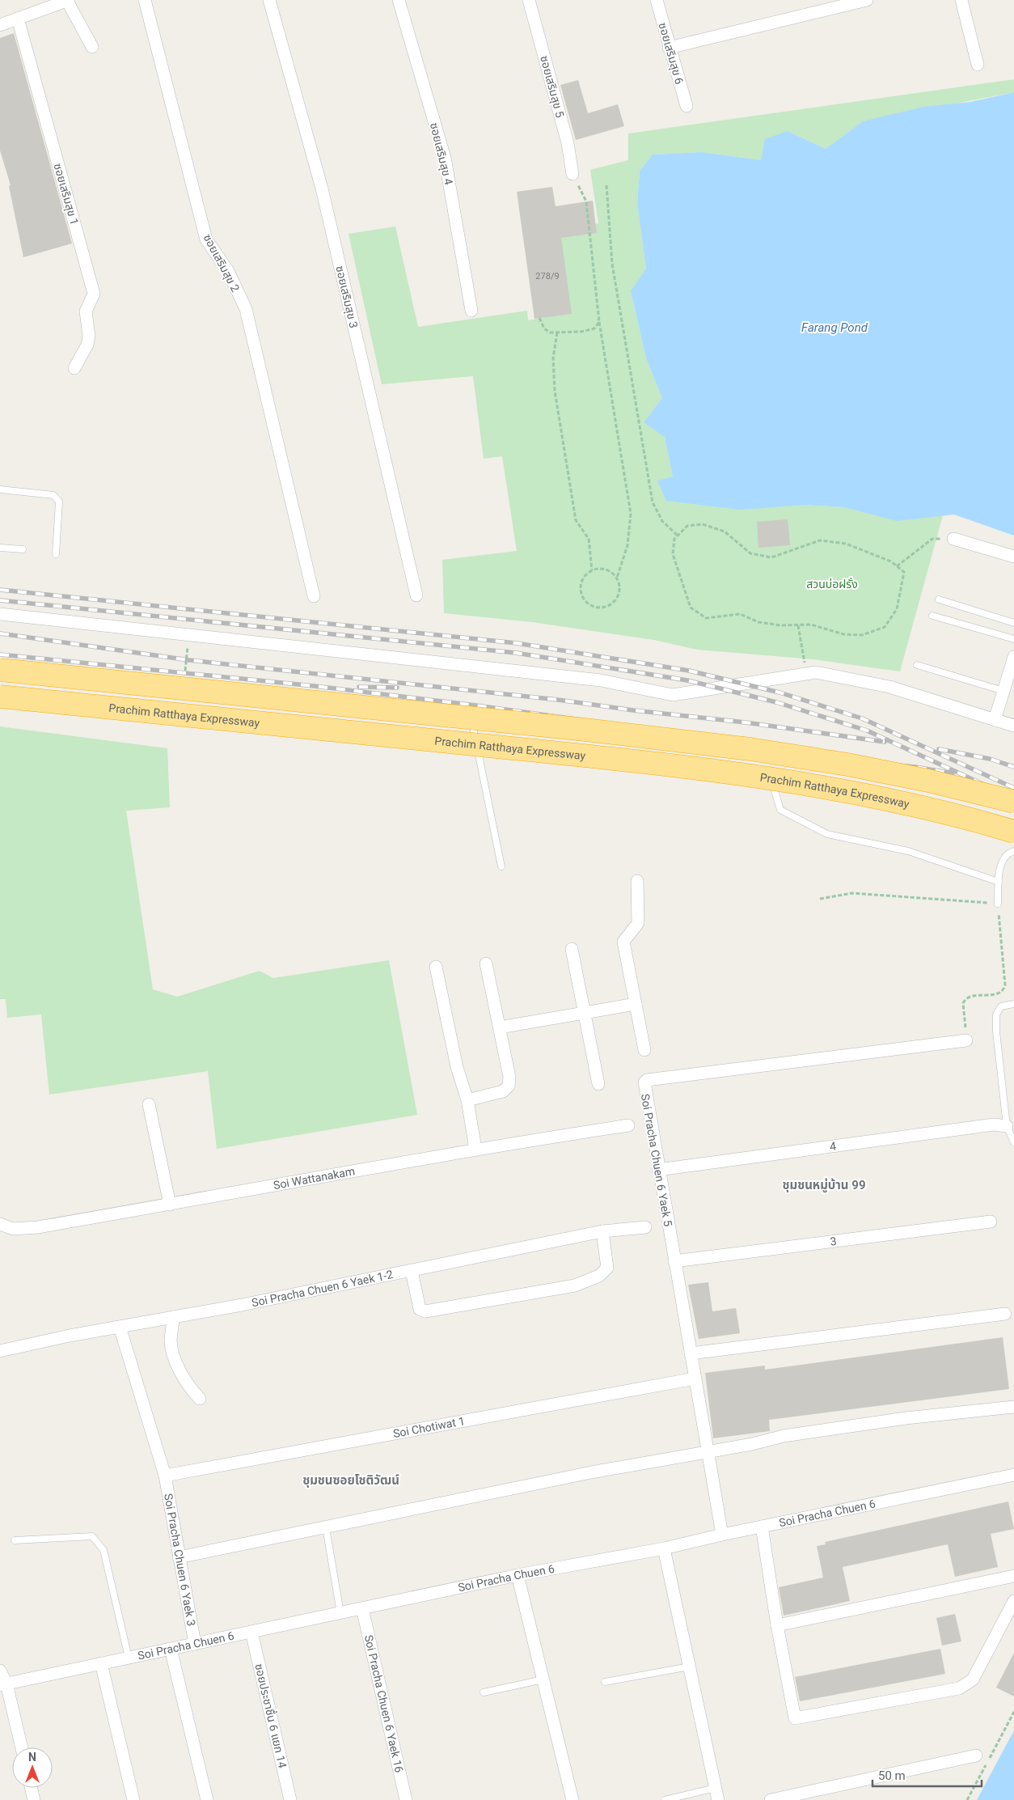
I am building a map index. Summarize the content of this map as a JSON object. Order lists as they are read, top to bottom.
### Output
{
  "streets": {
    "highway": ["Prachim Ratthaya Expressway"],
    "street": [
      "ซอยเสริมสุข 6",
      "ซอยเสริมสุข 5",
      "ซอยเสริมสุข 4",
      "ซอยเสริมสุข 1",
      "ซอยเสริมสุข 2",
      "ซอยเสริมสุข 3",
      "4",
      "Soi Pracha Chuen 6 Yaek 5",
      "Soi Wattanakam",
      "3",
      "Soi Pracha Chuen 6 Yaek 1-2",
      "Soi Chotiwat 1",
      "Soi Pracha Chuen 6",
      "Soi Pracha Chuen 6 Yaek 3",
      "Soi Pracha Chuen 6 Yaek 16",
      "ซอยประชาชื่น 6 แยก 14"
    ]
  },
  "crossings": [
    ["4", "Soi Pracha Chuen 6 Yaek 5"],
    ["Soi Pracha Chuen 6 Yaek 5", "3"],
    ["Soi Pracha Chuen 6 Yaek 5", "Soi Chotiwat 1"],
    ["Soi Pracha Chuen 6 Yaek 5", "Soi Pracha Chuen 6"],
    ["Soi Pracha Chuen 6 Yaek 1-2", "Soi Pracha Chuen 6 Yaek 3"],
    ["Soi Chotiwat 1", "Soi Pracha Chuen 6 Yaek 3"],
    ["Soi Pracha Chuen 6", "Soi Pracha Chuen 6 Yaek 3"],
    ["Soi Pracha Chuen 6", "Soi Pracha Chuen 6 Yaek 16"],
    ["Soi Pracha Chuen 6", "ซอยประชาชื่น 6 แยก 14"]
  ],
  "districts": ["ชุมชนหมู่บ้าน 99", "ชุมชนซอยโชติวัฒน์"],
  "water": ["Farang Pond"],
  "parks": ["สวนบ่อฝรั่ง"],
  "house_numbers": ["278/9"],
  "scale_bar": "50 m",
  "north": "top"
}
